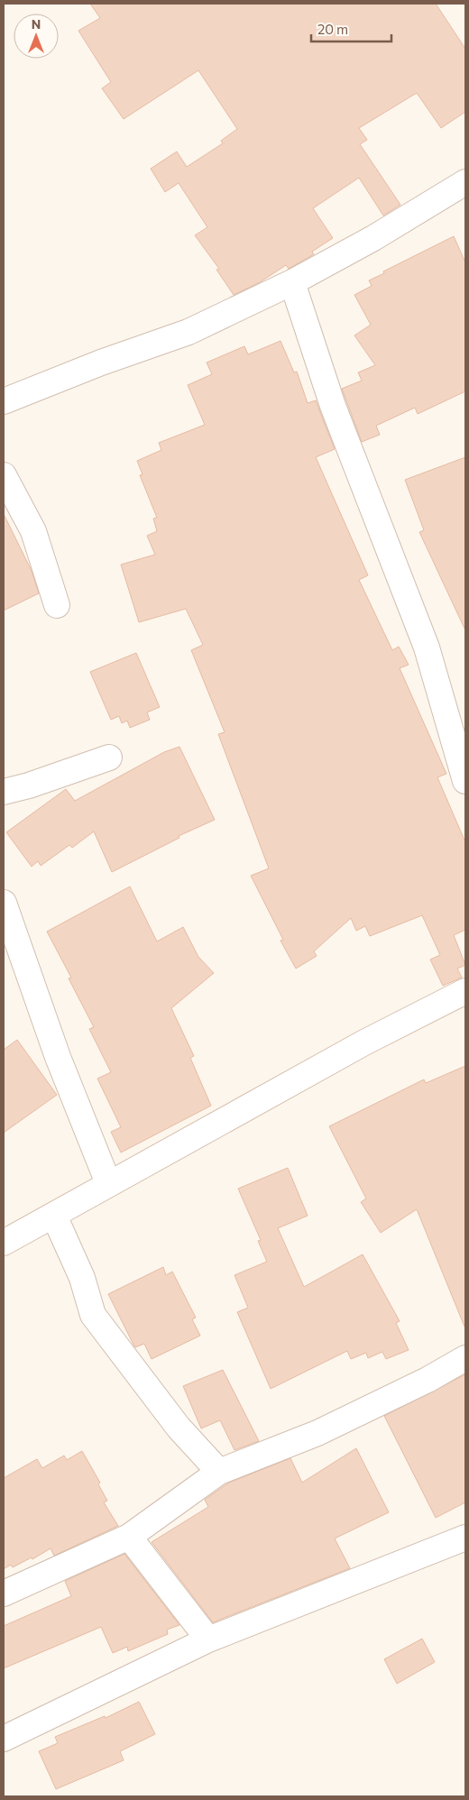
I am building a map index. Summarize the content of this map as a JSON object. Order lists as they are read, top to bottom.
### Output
{
  "scale_bar": "20 m",
  "north": "top"
}
